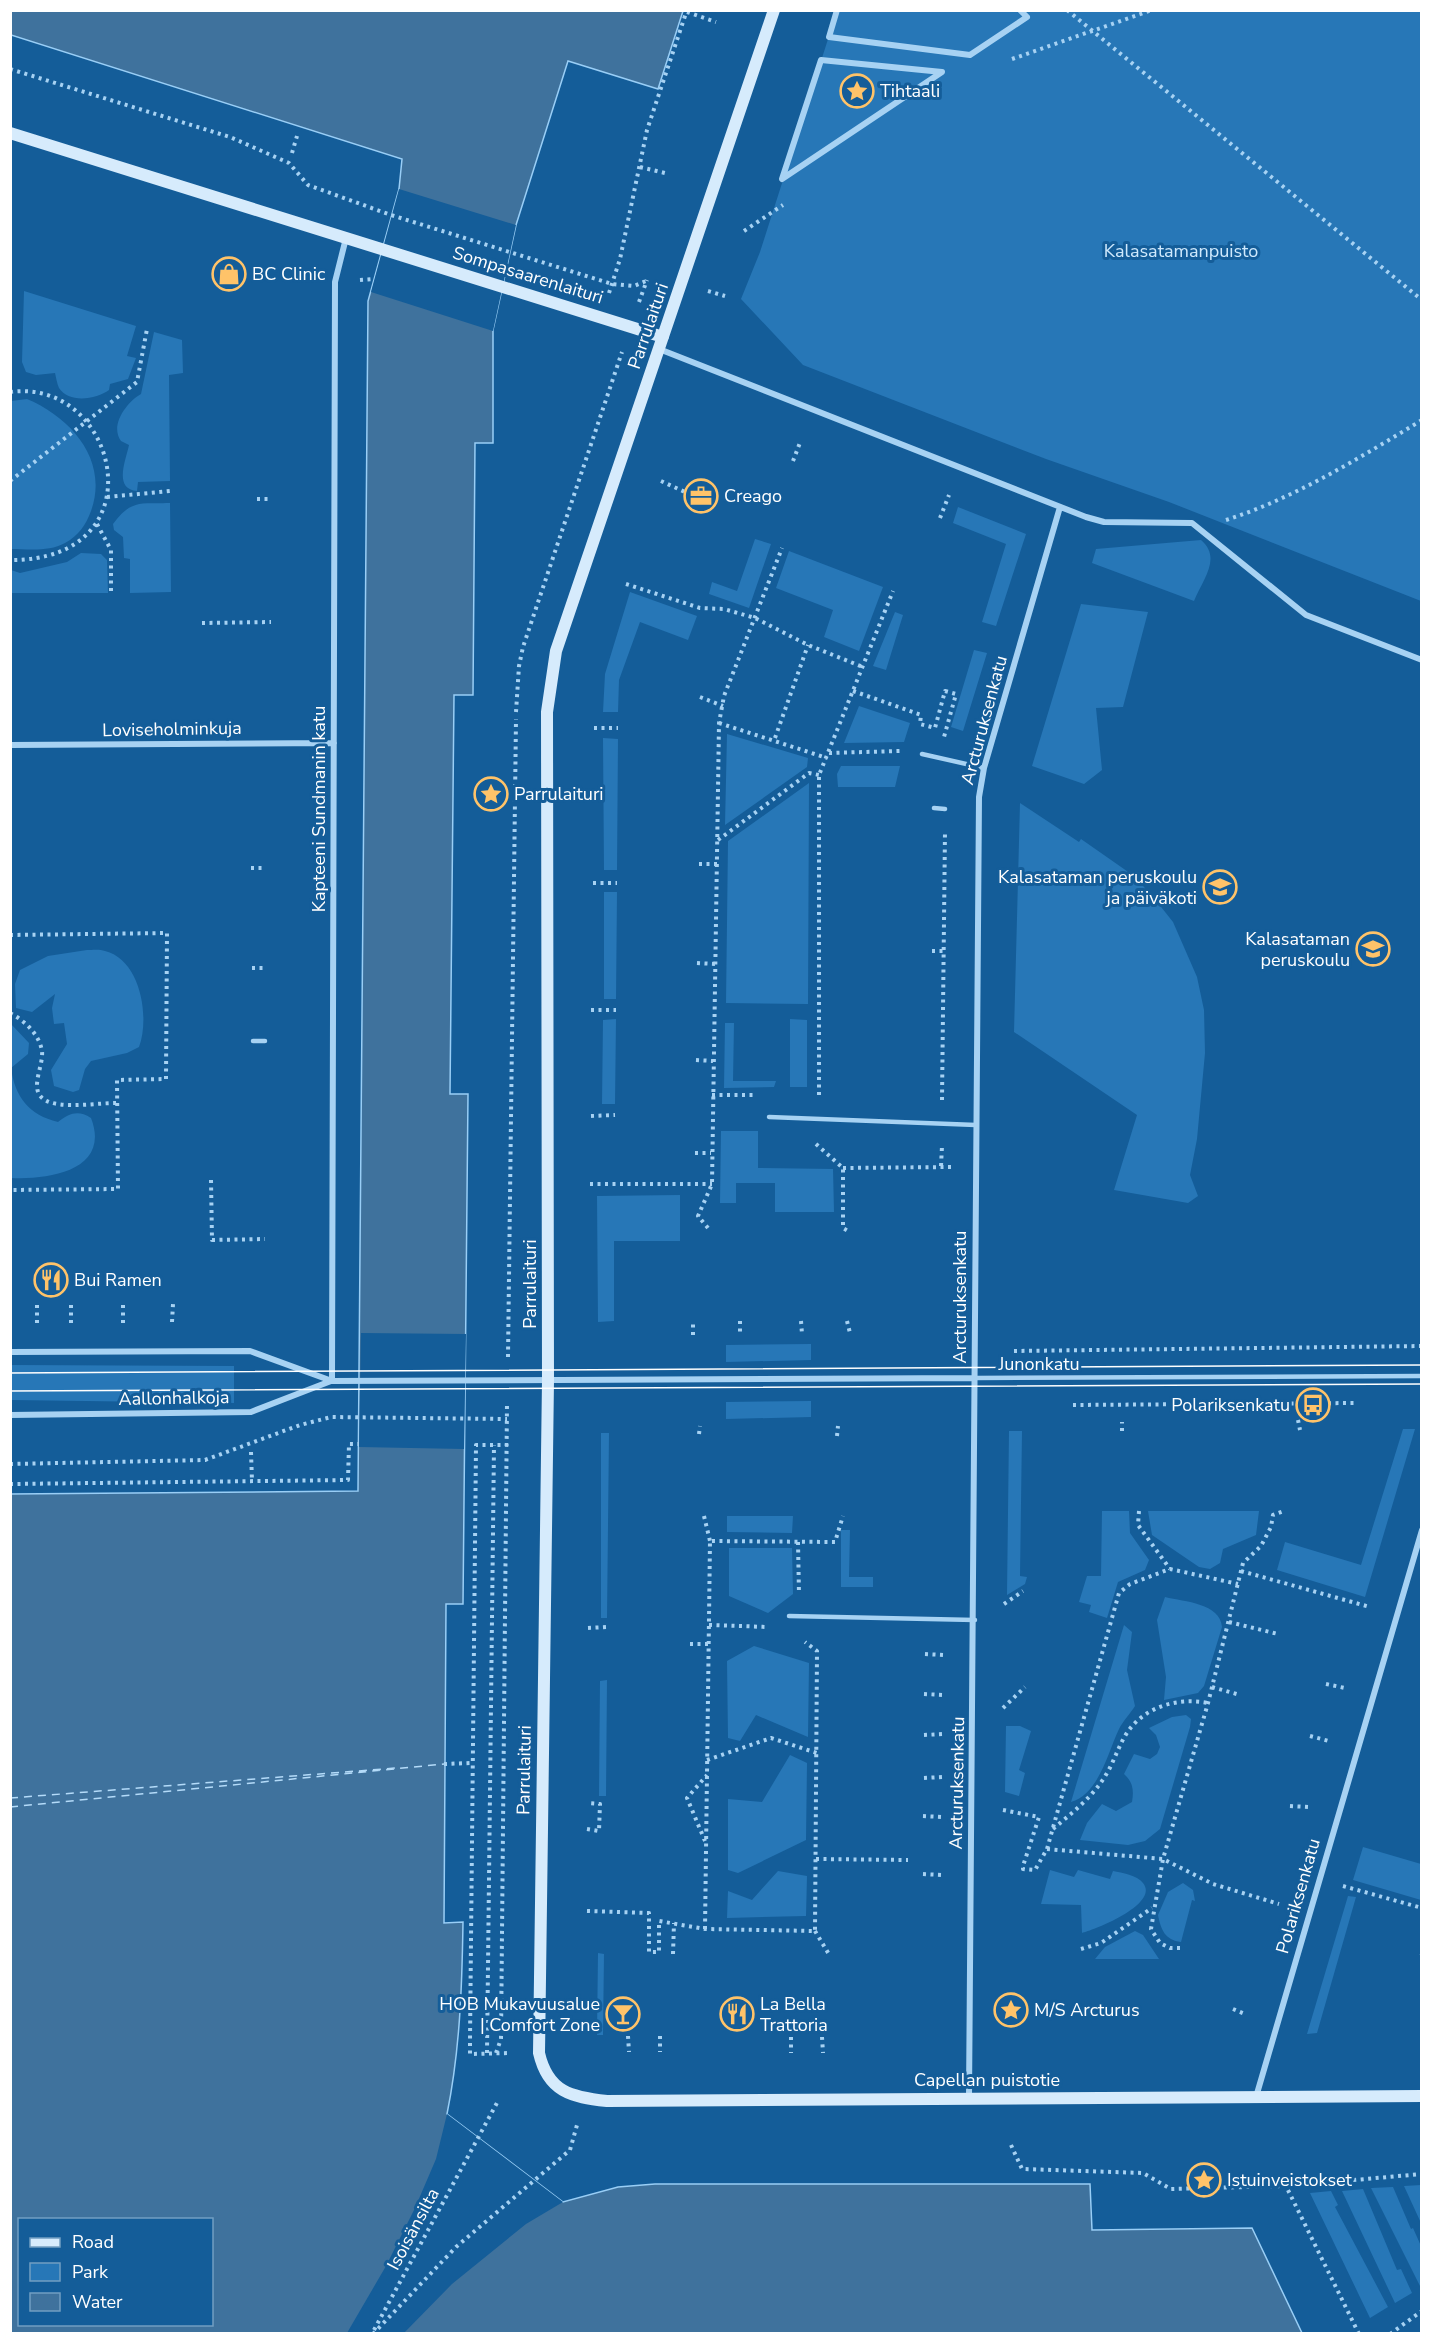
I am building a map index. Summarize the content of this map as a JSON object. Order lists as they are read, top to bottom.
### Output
{
  "streets": {
    "street": [
      "Sompasaarenlaituri",
      "Parrulaituri",
      "Arcturuksenkatu",
      "Loviseholminkuja",
      "Kapteeni Sundmanin katu",
      "Junonkatu",
      "Aallonhalkoja",
      "Polariksenkatu",
      "Capellan puistotie"
    ],
    "path": ["Isoisänsilta"]
  },
  "crossings": [
    ["Sompasaarenlaituri", "Parrulaituri"],
    ["Sompasaarenlaituri", "Kapteeni Sundmanin katu"],
    ["Parrulaituri", "Junonkatu"],
    ["Parrulaituri", "Aallonhalkoja"],
    ["Parrulaituri", "Capellan puistotie"],
    ["Arcturuksenkatu", "Junonkatu"],
    ["Arcturuksenkatu", "Capellan puistotie"],
    ["Loviseholminkuja", "Kapteeni Sundmanin katu"],
    ["Kapteeni Sundmanin katu", "Aallonhalkoja"],
    ["Junonkatu", "Aallonhalkoja"],
    ["Polariksenkatu", "Capellan puistotie"]
  ],
  "parks": ["Kalasatamanpuisto"],
  "places": {
    "place": [
      "Tihtaali",
      "Parrulaituri",
      "M/S Arcturus",
      "Istuinveistokset"
    ],
    "shop": ["BC Clinic"],
    "office": ["Creago"],
    "school or university": ["Kalasataman peruskoulu ja päiväkoti", "Kalasataman peruskoulu"],
    "restaurant": ["Bui Ramen", "La Bella Trattoria"],
    "bus stop": ["Polariksenkatu"],
    "bar": ["HOB Mukavuusalue | Comfort Zone"]
  },
  "legend": ["Road", "Park", "Water"]
}
